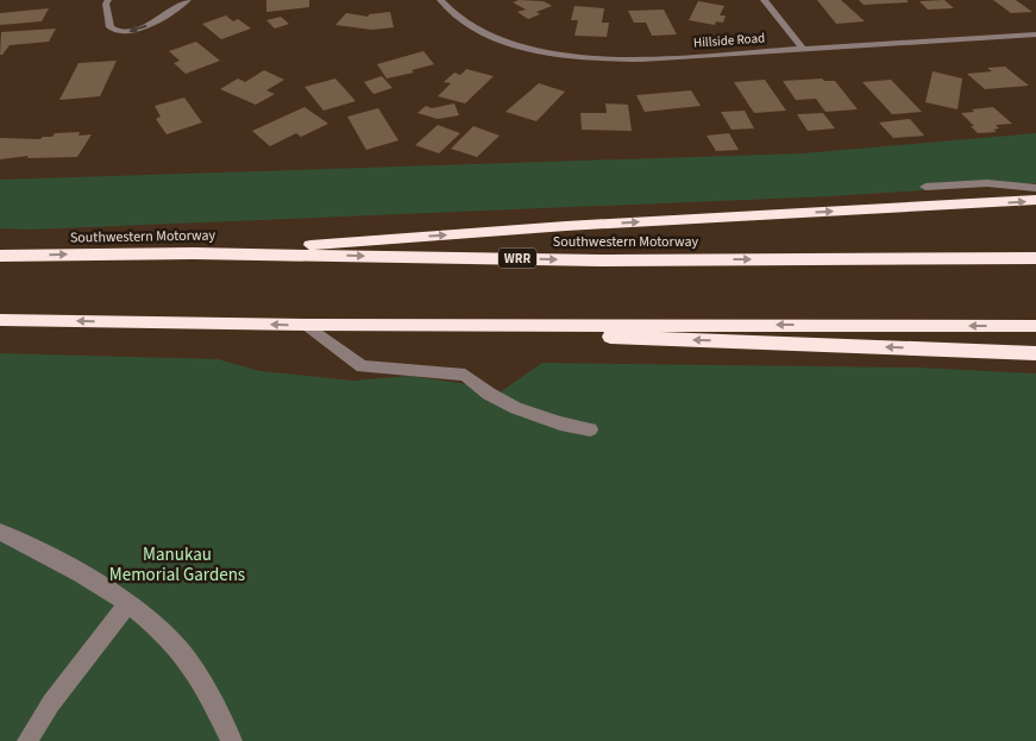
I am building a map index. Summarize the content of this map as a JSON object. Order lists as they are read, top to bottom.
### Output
{
  "streets": {
    "highway": ["Southwestern Motorway", "WRR"],
    "street": ["Hillside Road"]
  },
  "parks": ["Manukau Memorial Gardens"]
}
